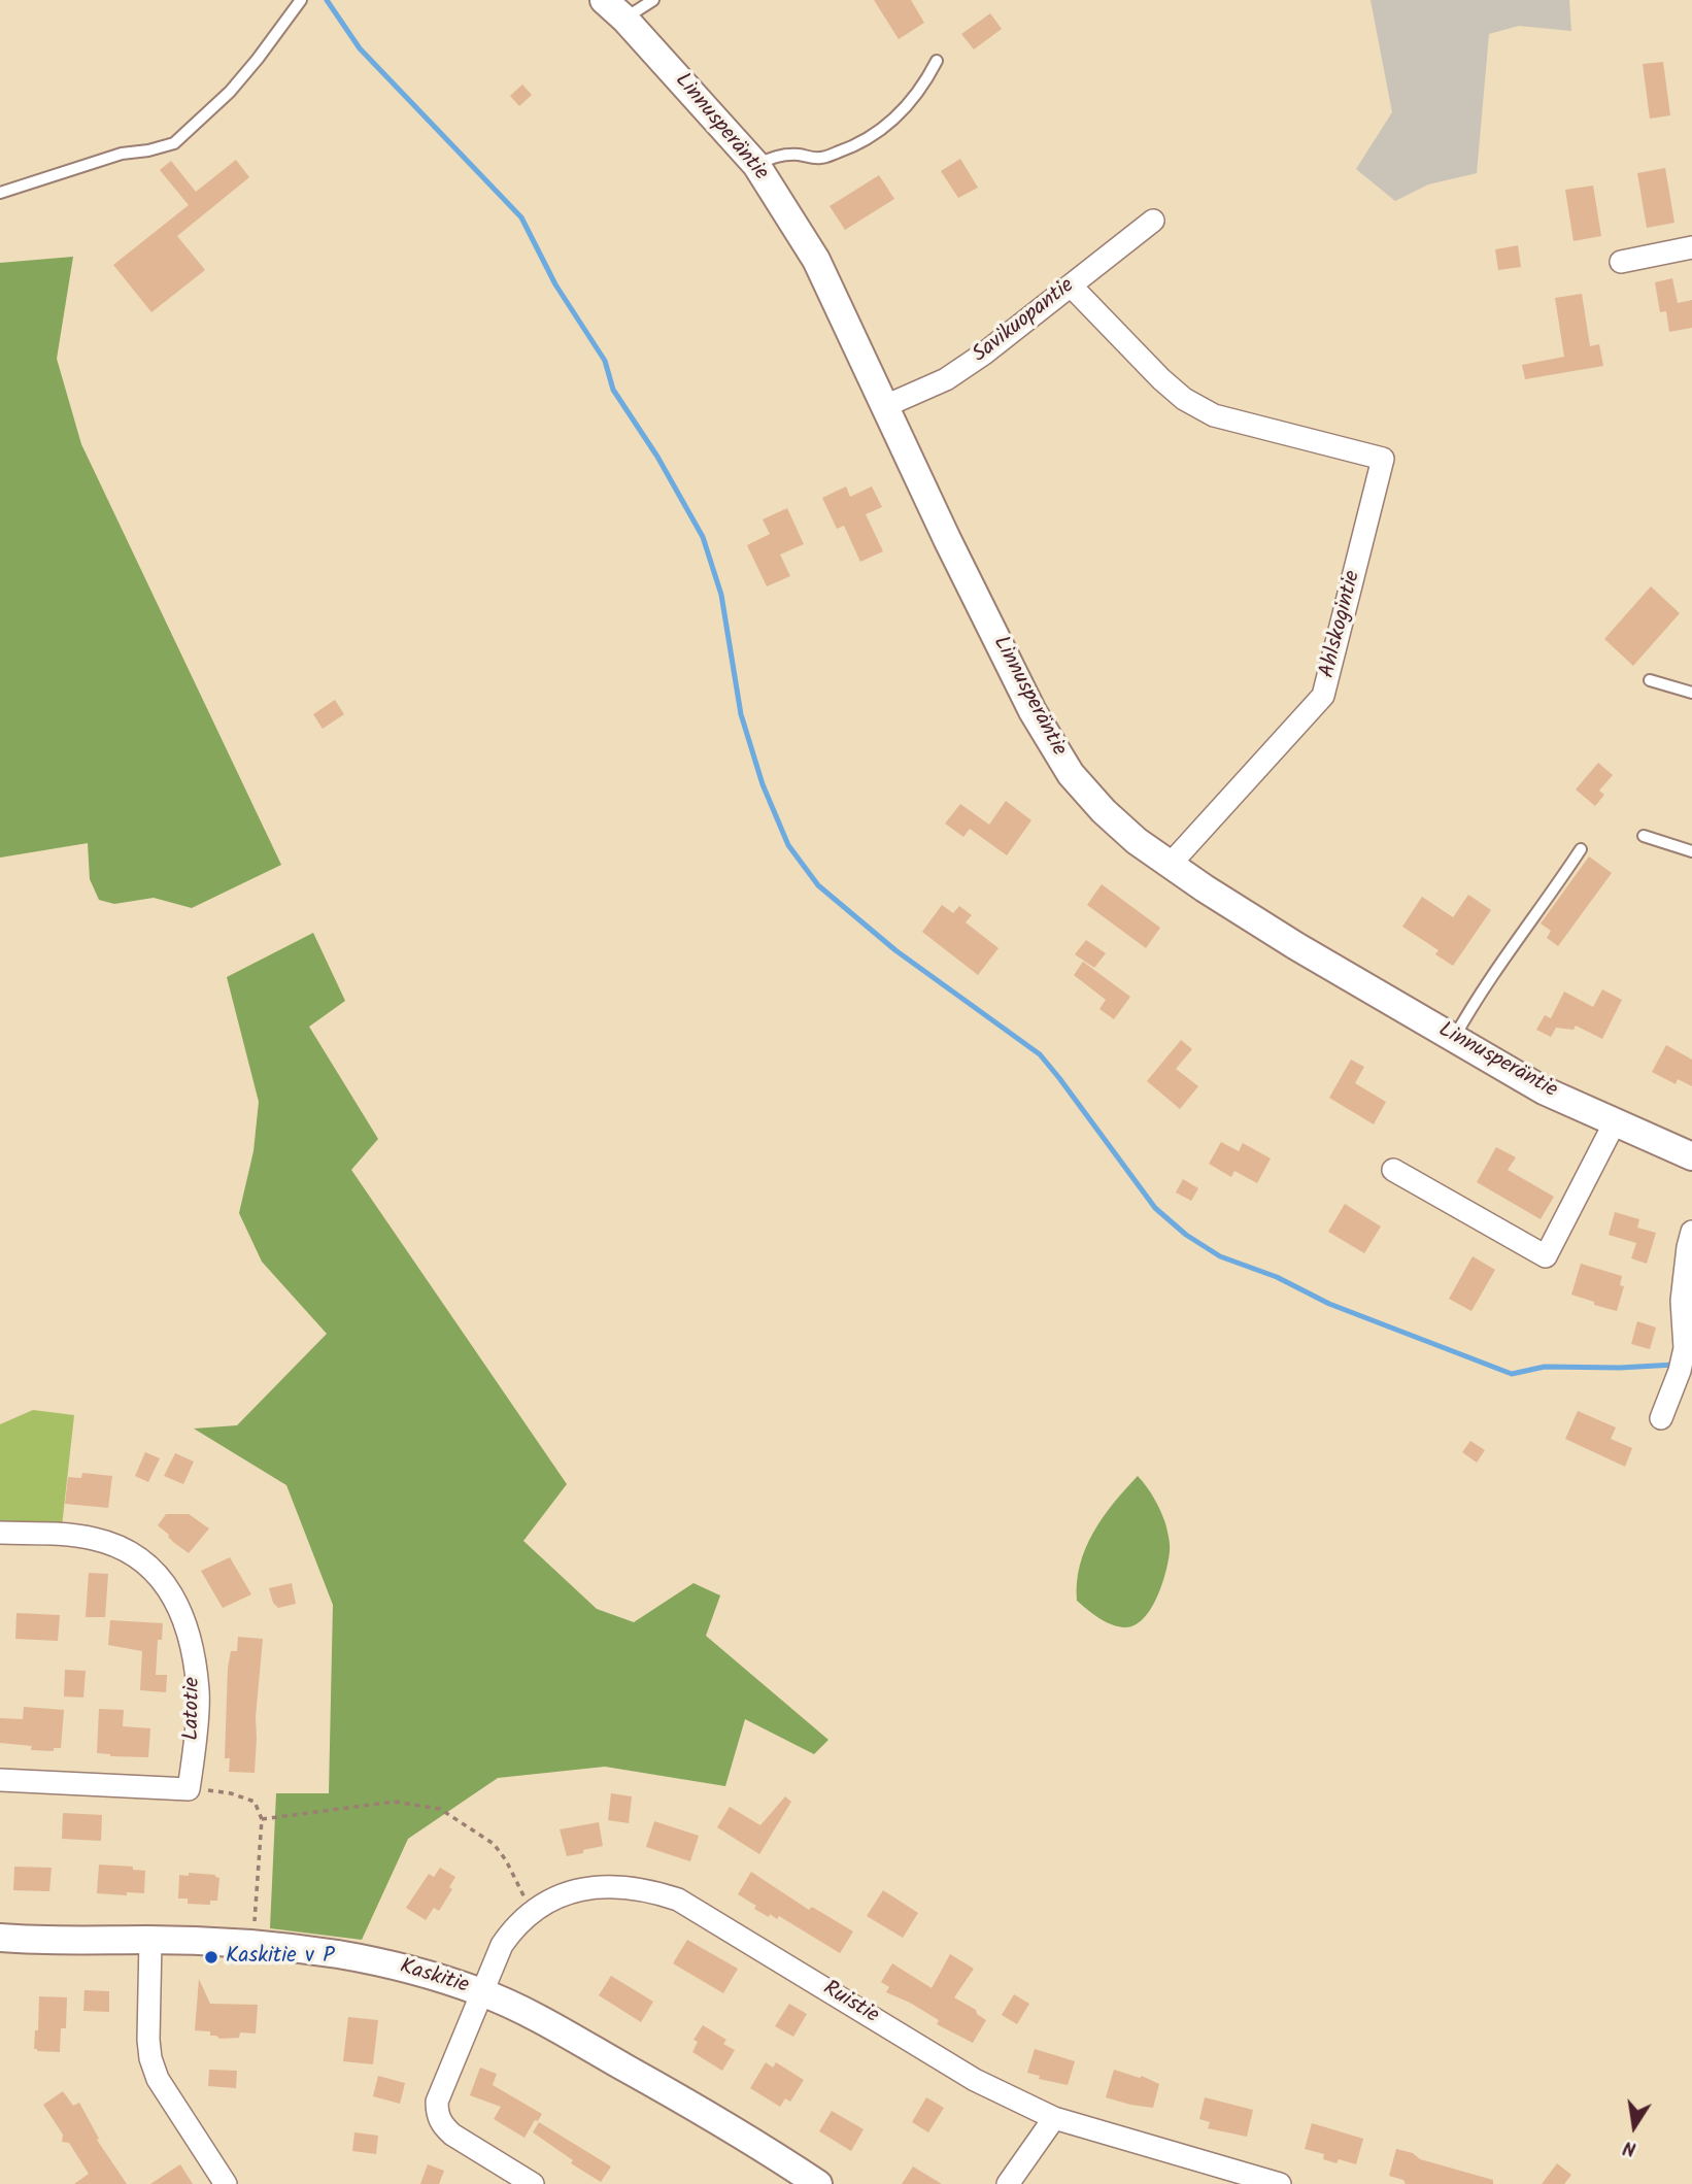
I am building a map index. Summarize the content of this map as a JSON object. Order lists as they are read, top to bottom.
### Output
{
  "streets": {
    "street": [
      "Linnusperäntie",
      "Savikuopantie",
      "Ahlskogintie",
      "Latotie",
      "Kaskitie",
      "Ruistie"
    ]
  },
  "crossings": [
    ["Linnusperäntie", "Savikuopantie"],
    ["Linnusperäntie", "Ahlskogintie"],
    ["Savikuopantie", "Ahlskogintie"],
    ["Kaskitie", "Ruistie"]
  ],
  "places": ["Kaskitie v P"],
  "north": "bottom"
}
